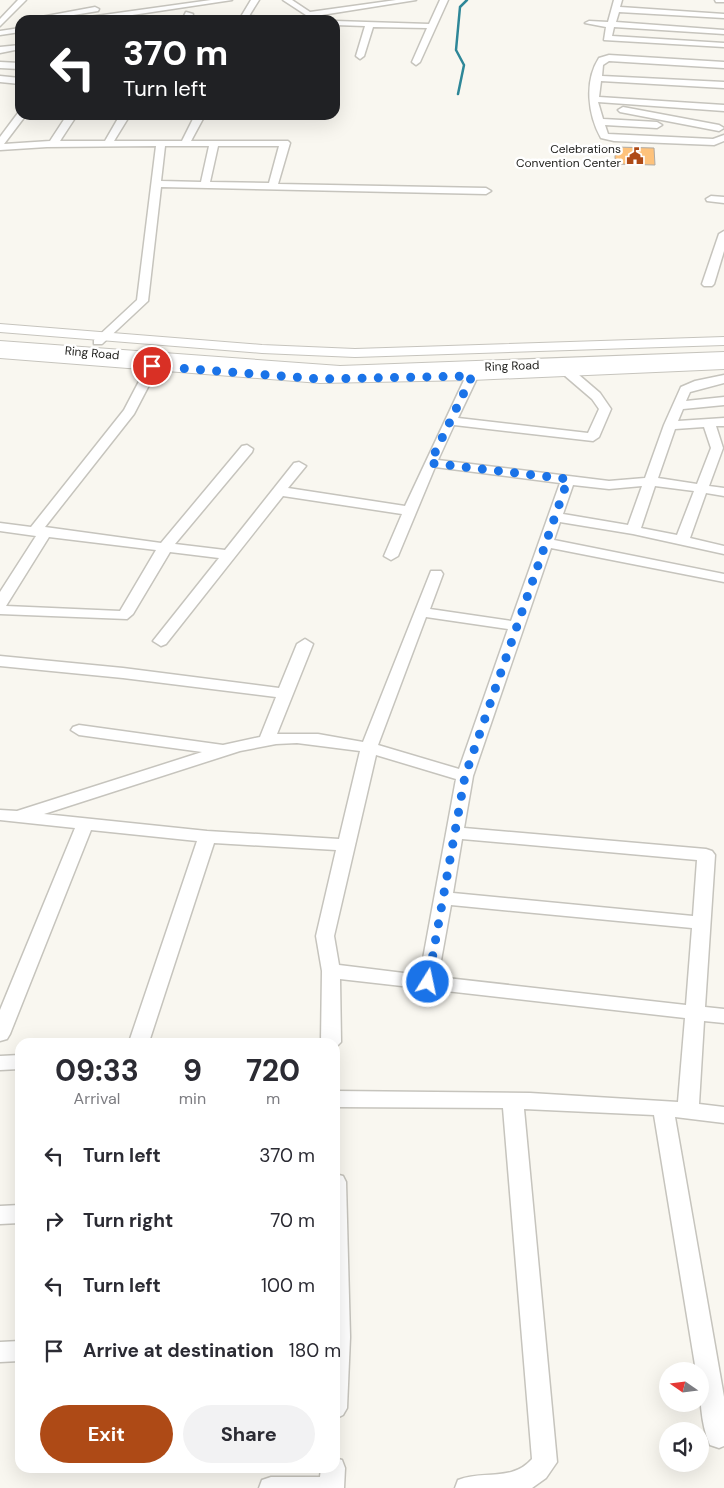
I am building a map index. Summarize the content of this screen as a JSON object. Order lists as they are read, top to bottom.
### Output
{
  "streets": {
    "highway": ["Ring Road"]
  },
  "places": {
    "public building": ["Celebrations Convention Center"]
  },
  "north": "left",
  "page": {
    "turn": ["370 m", "Turn left"],
    "eta": [
      "09:33",
      "Arrival",
      "9",
      "min",
      "720",
      "m"
    ],
    "list": [
      {
        "name": "Turn left",
        "value": "370 m"
      },
      {
        "name": "Turn right",
        "value": "70 m"
      },
      {
        "name": "Turn left",
        "value": "100 m"
      },
      {
        "name": "Arrive at destination",
        "value": "180 m"
      }
    ],
    "buttons": ["Exit", "Share"]
  }
}
